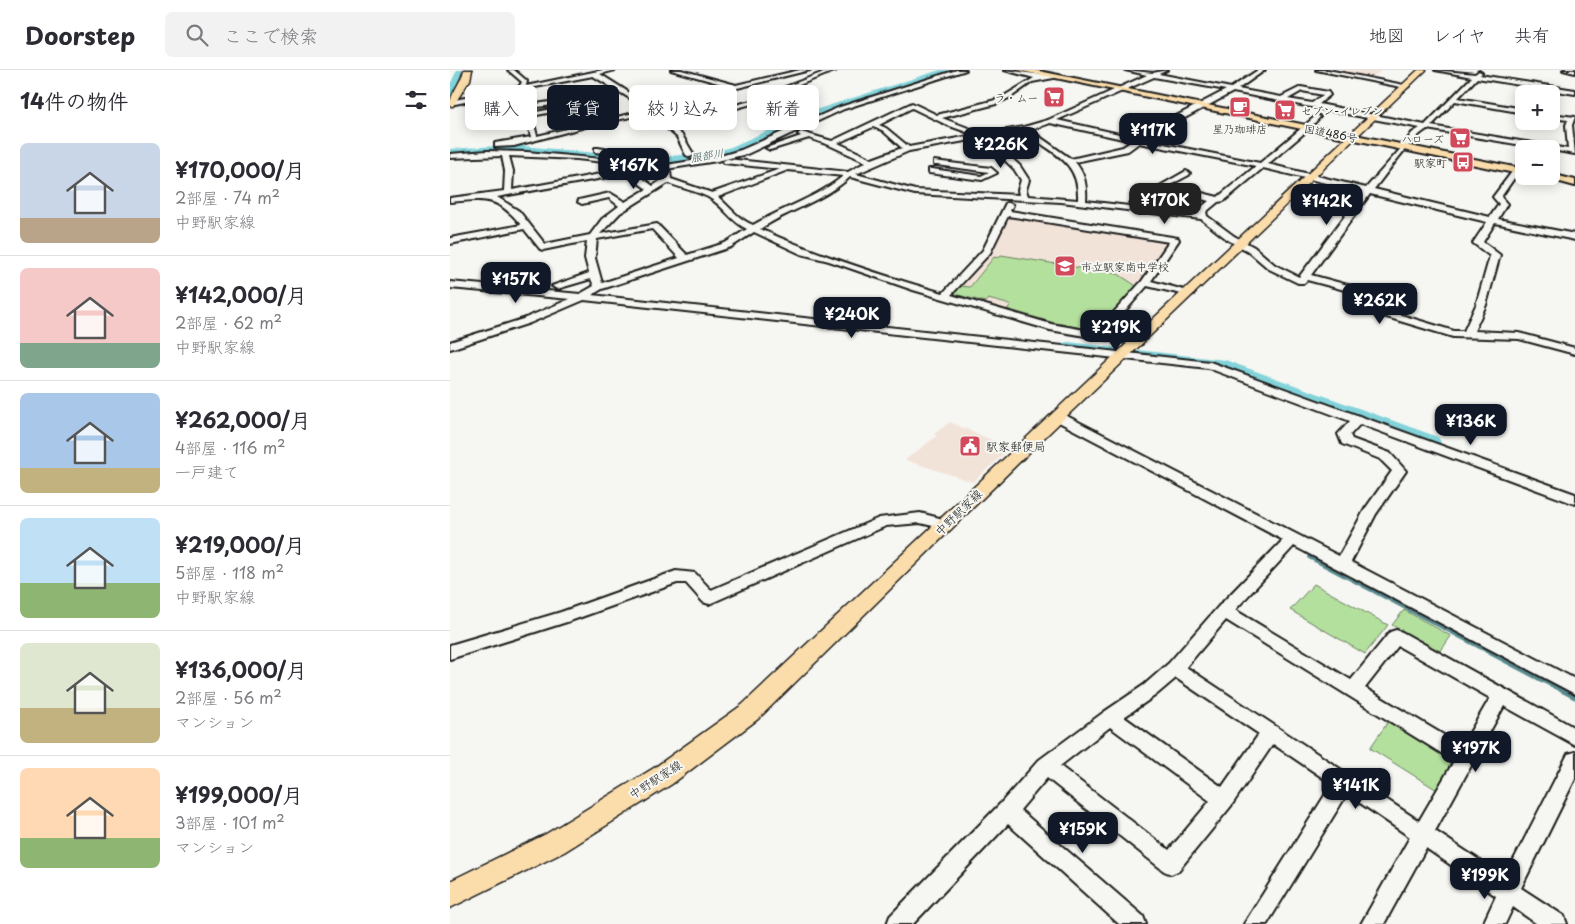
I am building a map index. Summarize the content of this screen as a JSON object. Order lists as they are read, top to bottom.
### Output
{
  "streets": {
    "highway": ["国道486号"],
    "main road": ["中野駅家線"]
  },
  "crossings": [
    ["国道486号", "中野駅家線"]
  ],
  "water": ["服部川"],
  "places": {
    "supermarket": ["ラ・ムー", "セブン-イレブン", "ハローズ"],
    "cafe": ["星乃珈琲店"],
    "bus stop": ["駅家町"],
    "school or university": ["市立駅家南中学校"],
    "public building": ["駅家郵便局"]
  },
  "page": {
    "header": "Doorstep",
    "search": "ここで検索",
    "nav": ["地図", "レイヤ", "共有"],
    "heading": "14件の物件",
    "map_buttons": ["+", "−"],
    "chip": [
      "購入",
      "賃貸",
      "絞り込み",
      "新着"
    ],
    "price": [
      "¥117K",
      "¥226K",
      "¥167K",
      "¥170K",
      "¥142K",
      "¥157K",
      "¥262K",
      "¥240K",
      "¥219K",
      "¥136K",
      "¥197K",
      "¥141K",
      "¥159K",
      "¥199K"
    ],
    "list": [
      {
        "name": "¥170,000/月",
        "note": "2部屋 · 74 m² · 中野駅家線"
      },
      {
        "name": "¥142,000/月",
        "note": "2部屋 · 62 m² · 中野駅家線"
      },
      {
        "name": "¥262,000/月",
        "note": "4部屋 · 116 m² · 一戸建て"
      },
      {
        "name": "¥219,000/月",
        "note": "5部屋 · 118 m² · 中野駅家線"
      },
      {
        "name": "¥136,000/月",
        "note": "2部屋 · 56 m² · マンション"
      },
      {
        "name": "¥199,000/月",
        "note": "3部屋 · 101 m² · マンション"
      }
    ]
  }
}
